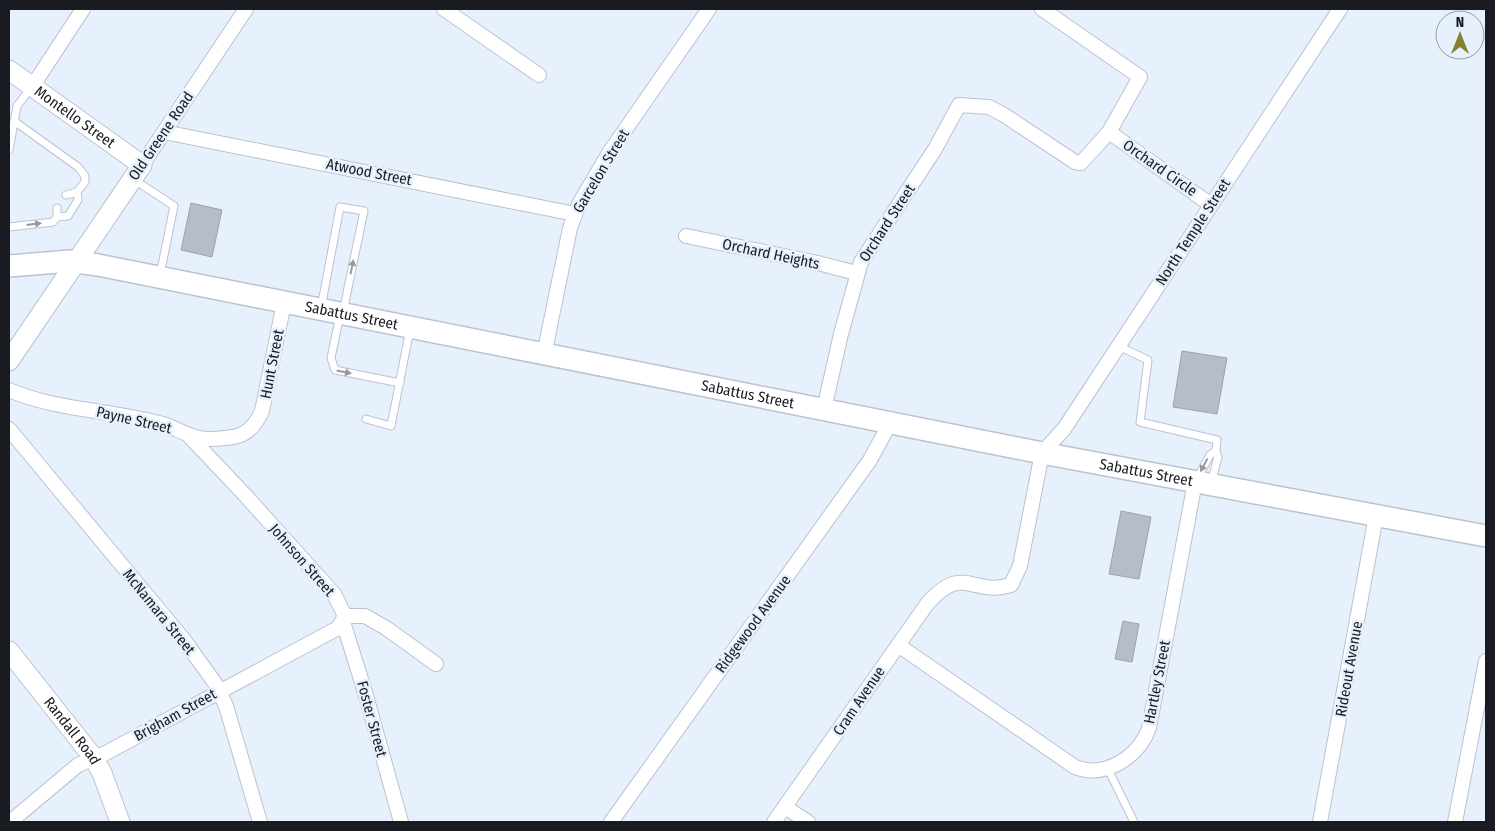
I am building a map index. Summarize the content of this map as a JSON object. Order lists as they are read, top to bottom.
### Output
{
  "streets": {
    "main road": ["Sabattus Street"],
    "street": [
      "Montello Street",
      "Old Greene Road",
      "Orchard Circle",
      "Garcelon Street",
      "Atwood Street",
      "Orchard Street",
      "North Temple Street",
      "Orchard Heights",
      "Hunt Street",
      "Payne Street",
      "Johnson Street",
      "McNamara Street",
      "Ridgewood Avenue",
      "Rideout Avenue",
      "Hartley Street",
      "Cram Avenue",
      "Brigham Street",
      "Foster Street",
      "Randall Road"
    ]
  },
  "crossings": [
    ["Montello Street", "Old Greene Road"],
    ["Old Greene Road", "Atwood Street"],
    ["Old Greene Road", "Sabattus Street"],
    ["Orchard Circle", "Orchard Street"],
    ["Orchard Circle", "North Temple Street"],
    ["Garcelon Street", "Atwood Street"],
    ["Garcelon Street", "Sabattus Street"],
    ["Orchard Street", "Orchard Heights"],
    ["Orchard Street", "Sabattus Street"],
    ["North Temple Street", "Sabattus Street"],
    ["North Temple Street", "Cram Avenue"],
    ["Sabattus Street", "Hunt Street"],
    ["Sabattus Street", "Ridgewood Avenue"],
    ["Sabattus Street", "Rideout Avenue"],
    ["Sabattus Street", "Hartley Street"],
    ["Sabattus Street", "Cram Avenue"],
    ["Hunt Street", "Payne Street"],
    ["Payne Street", "Johnson Street"],
    ["Johnson Street", "Brigham Street"],
    ["Johnson Street", "Foster Street"],
    ["McNamara Street", "Brigham Street"],
    ["Hartley Street", "Cram Avenue"],
    ["Brigham Street", "Foster Street"],
    ["Brigham Street", "Randall Road"]
  ],
  "north": "top"
}
